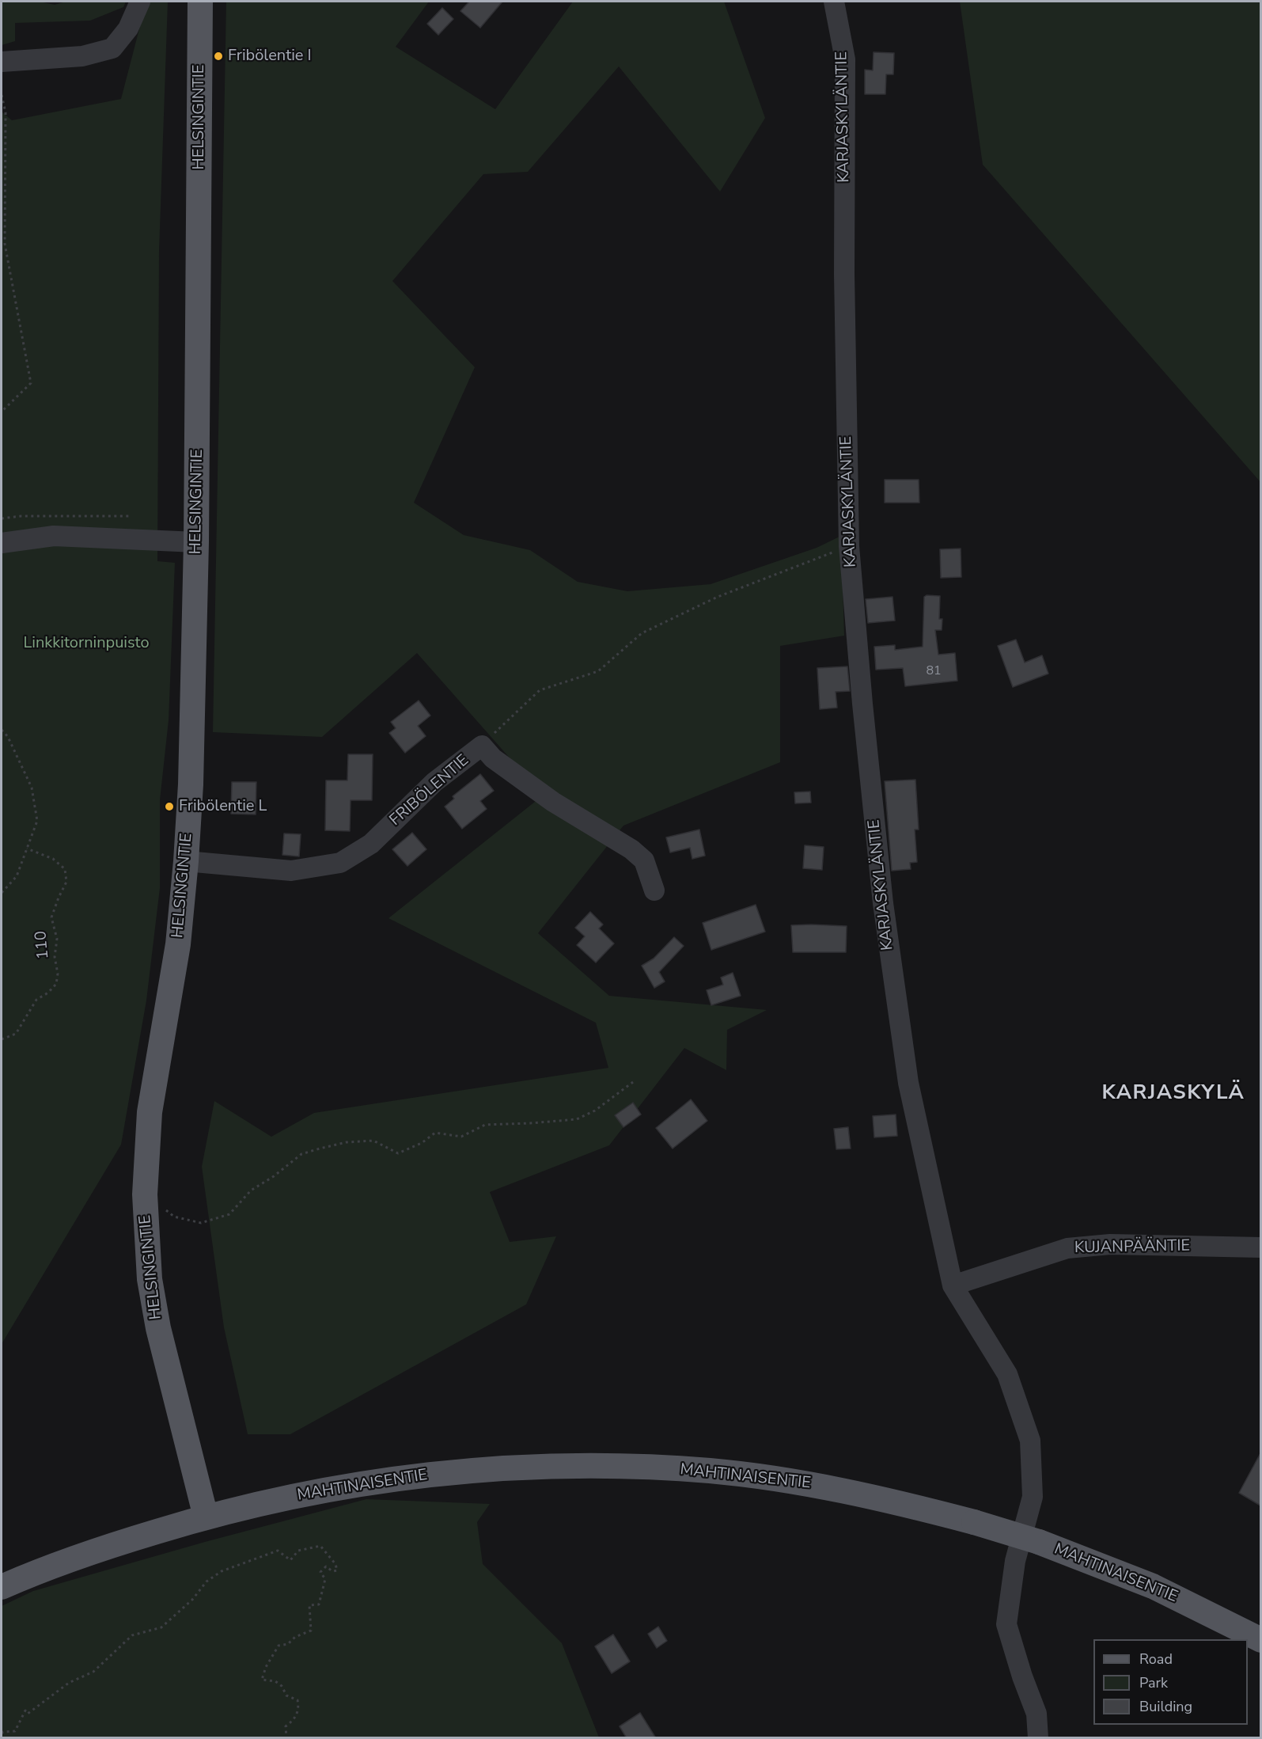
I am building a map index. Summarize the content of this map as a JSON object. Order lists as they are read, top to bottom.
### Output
{
  "streets": {
    "main road": ["HELSINGINTIE", "MAHTINAISENTIE"],
    "street": ["KARJASKYLÄNTIE", "FRIBÖLENTIE", "KUJANPÄÄNTIE"],
    "path": ["110"]
  },
  "crossings": [
    ["HELSINGINTIE", "FRIBÖLENTIE"],
    ["HELSINGINTIE", "MAHTINAISENTIE"],
    ["KARJASKYLÄNTIE", "KUJANPÄÄNTIE"]
  ],
  "districts": ["KARJASKYLÄ"],
  "parks": ["Linkkitorninpuisto"],
  "places": ["Fribölentie I", "Fribölentie L"],
  "house_numbers": ["81"],
  "legend": ["Road", "Park", "Building"]
}
